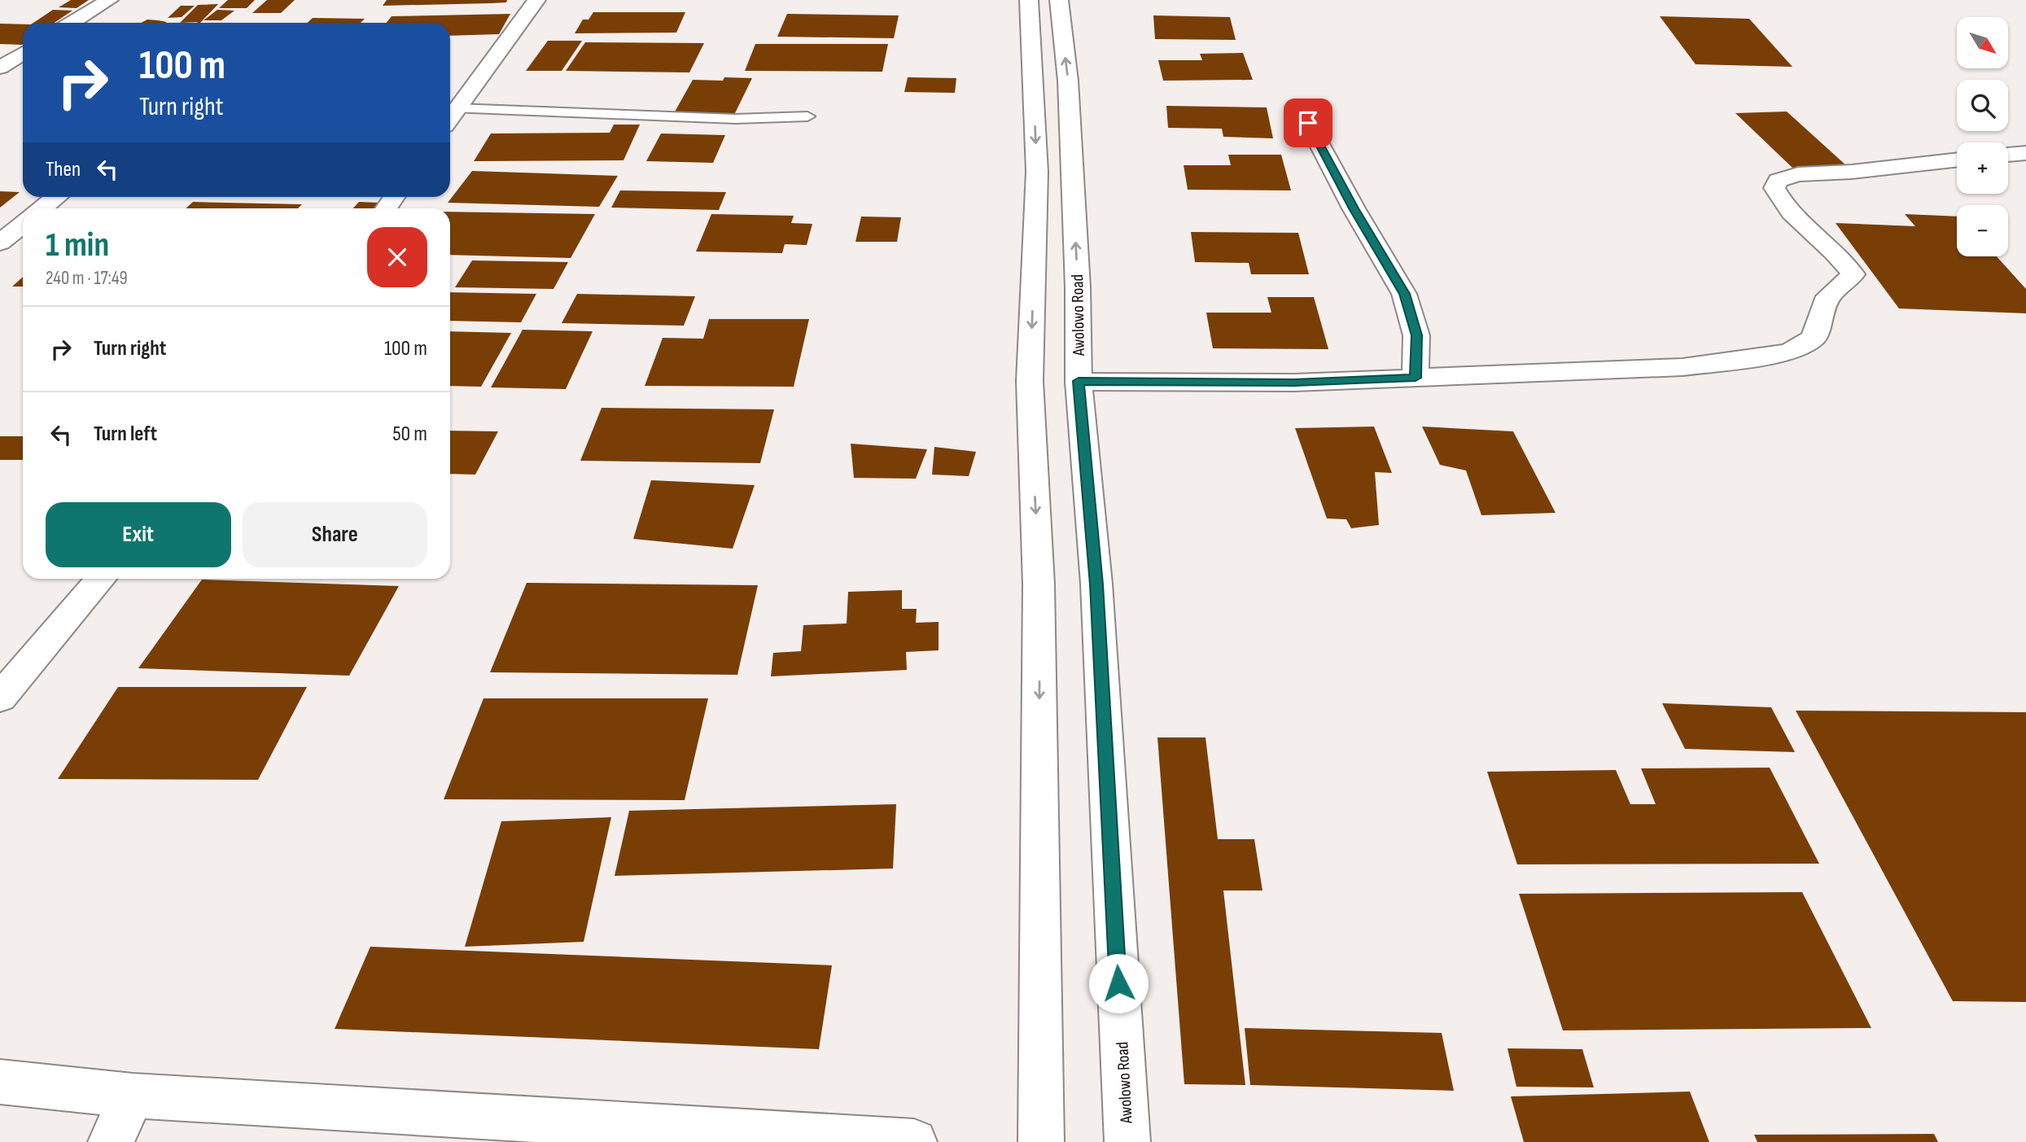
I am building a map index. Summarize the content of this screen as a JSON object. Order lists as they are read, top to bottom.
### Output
{
  "streets": {
    "street": ["Awolowo Road"]
  },
  "north": "bottom right",
  "page": {
    "map_buttons": ["+", "−"],
    "turn": ["100 m", "Turn right"],
    "then": "Then",
    "heading": ["1 min", "240 m · 17:49"],
    "list": [
      {
        "name": "Turn right",
        "value": "100 m"
      },
      {
        "name": "Turn left",
        "value": "50 m"
      }
    ],
    "buttons": ["Exit", "Share"]
  }
}
